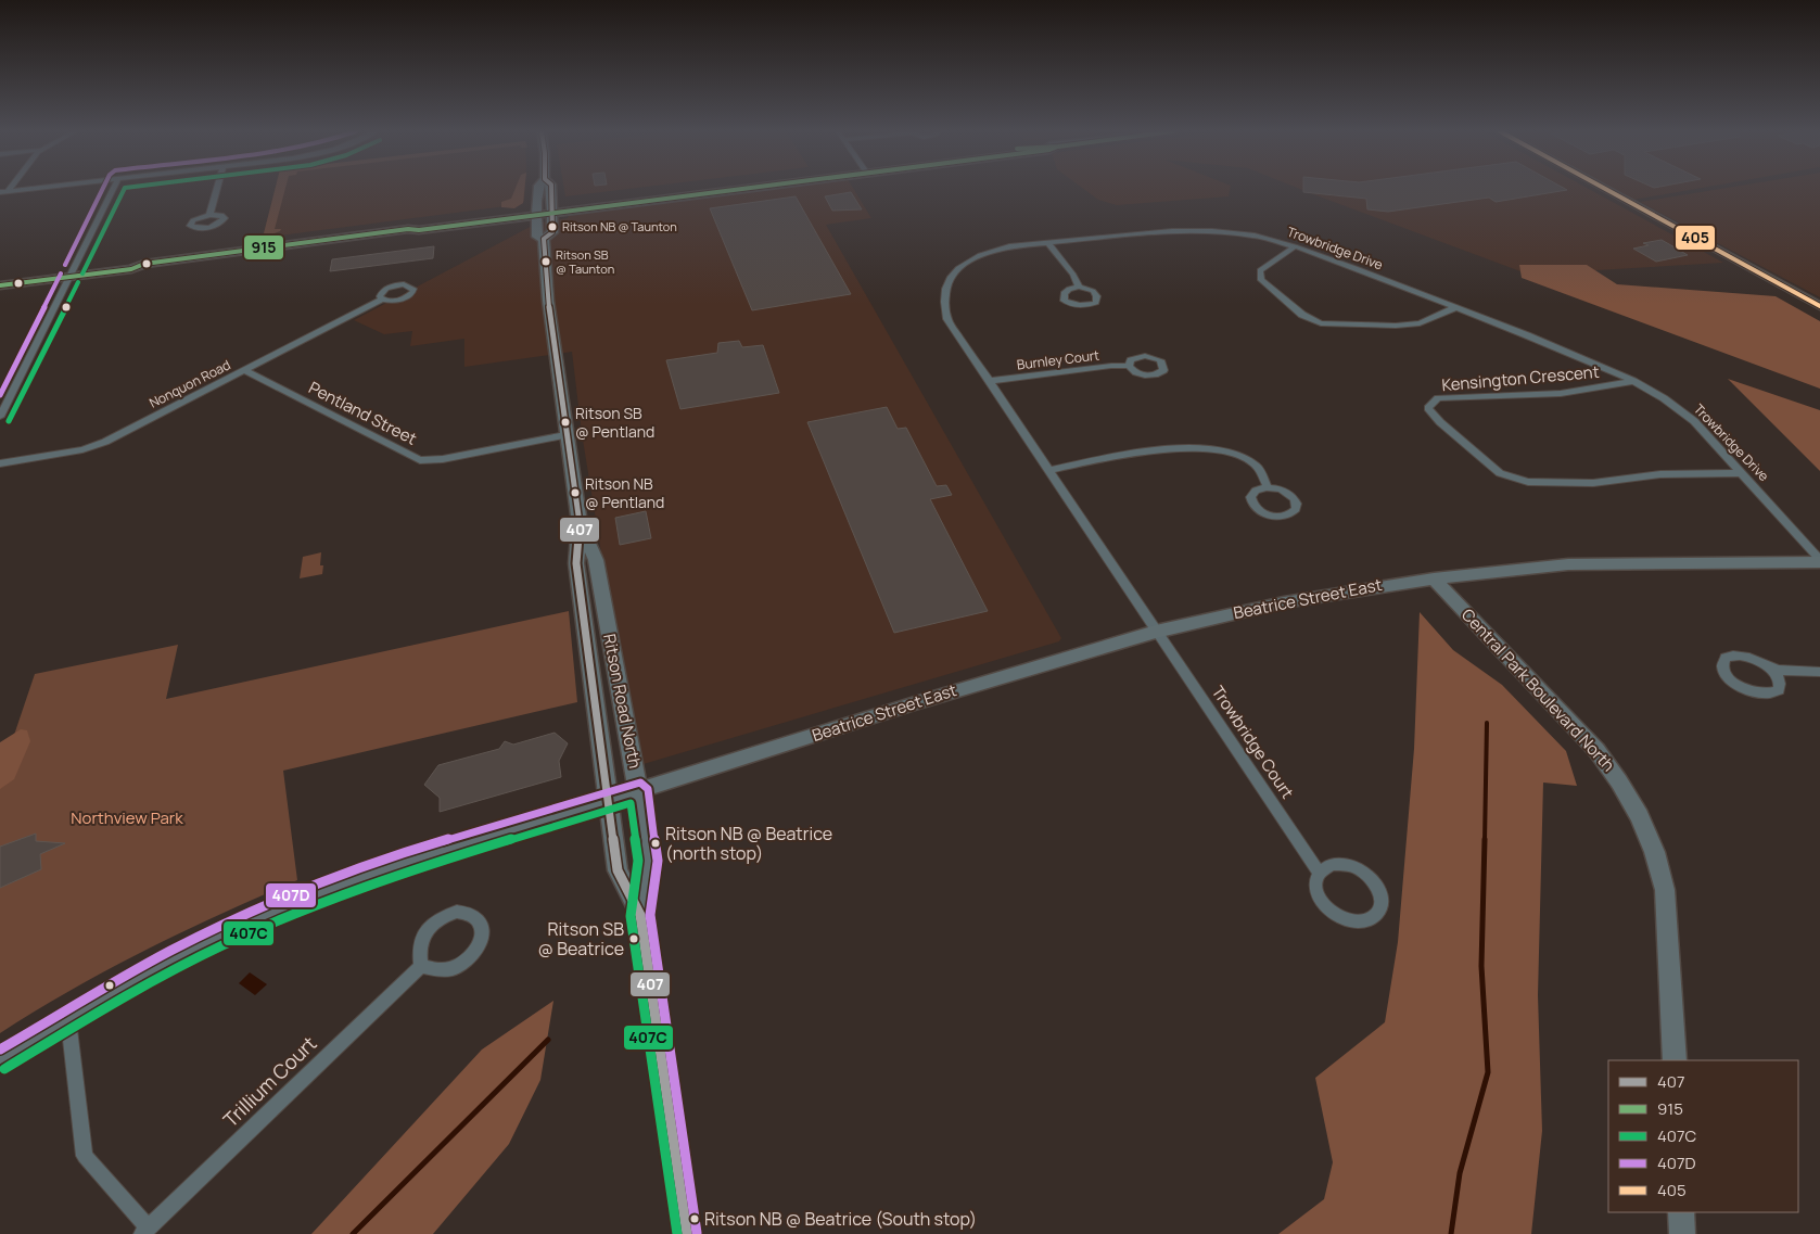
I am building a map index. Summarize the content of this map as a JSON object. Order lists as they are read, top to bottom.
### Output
{
  "streets": {
    "main road": ["Beatrice Street East", "Central Park Boulevard North", "Ritson Road North"],
    "street": [
      "Trowbridge Drive",
      "Burnley Court",
      "Kensington Crescent",
      "Nonquon Road",
      "Pentland Street",
      "Trowbridge Court",
      "Trillium Court"
    ]
  },
  "crossings": [
    ["Trowbridge Drive", "Burnley Court"],
    ["Trowbridge Drive", "Kensington Crescent"],
    ["Trowbridge Drive", "Beatrice Street East"],
    ["Trowbridge Drive", "Trowbridge Court"],
    ["Nonquon Road", "Pentland Street"],
    ["Pentland Street", "Ritson Road North"],
    ["Beatrice Street East", "Central Park Boulevard North"],
    ["Beatrice Street East", "Ritson Road North"],
    ["Beatrice Street East", "Trowbridge Court"]
  ],
  "parks": ["Northview Park"],
  "places": [
    "Ritson NB @ Taunton",
    "Ritson SB @ Taunton",
    "Ritson SB @ Pentland",
    "Ritson NB @ Pentland",
    "Ritson NB @ Beatrice (north stop)",
    "Ritson SB @ Beatrice",
    "Ritson NB @ Beatrice (South stop)"
  ],
  "lines": [
    "transit line 407",
    "transit line 915",
    "transit line 407C",
    "transit line 407D",
    "transit line 405"
  ],
  "legend": [
    "407",
    "915",
    "407C",
    "407D",
    "405"
  ]
}
